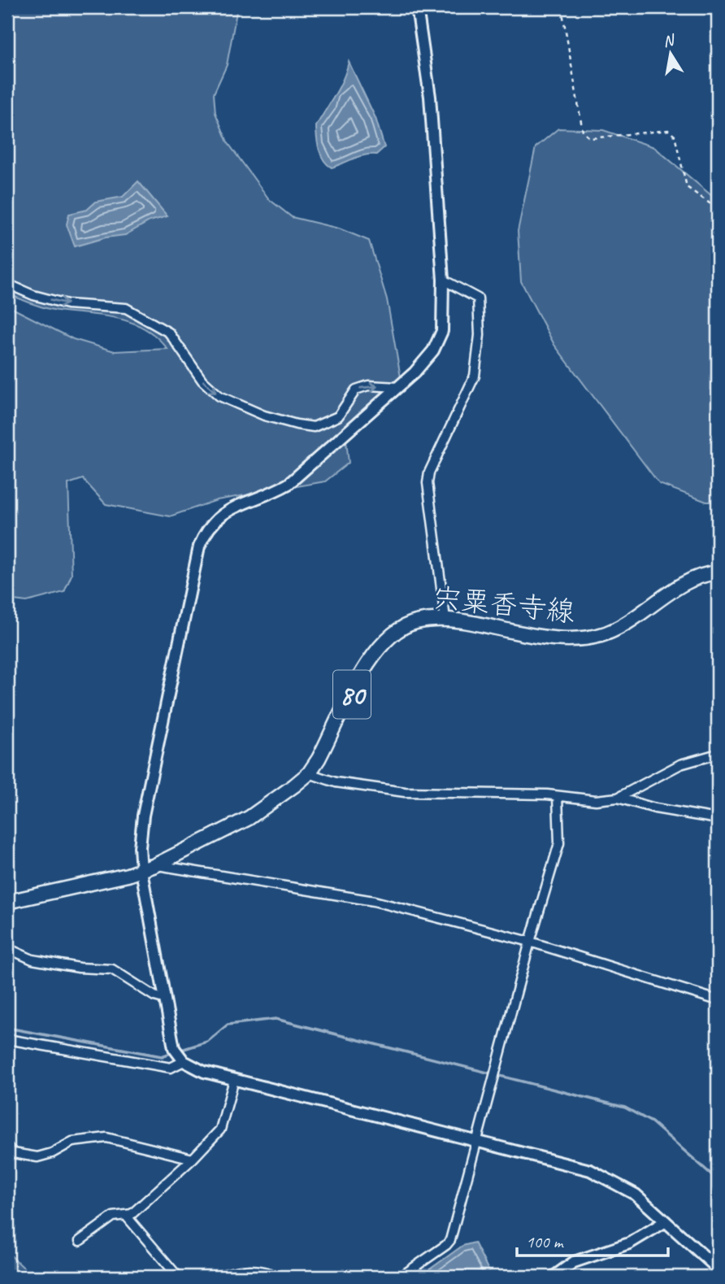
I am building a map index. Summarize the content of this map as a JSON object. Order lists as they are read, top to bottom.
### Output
{
  "streets": {
    "main road": ["宍粟香寺線", "80"]
  },
  "scale_bar": "100 m",
  "north": "top"
}
